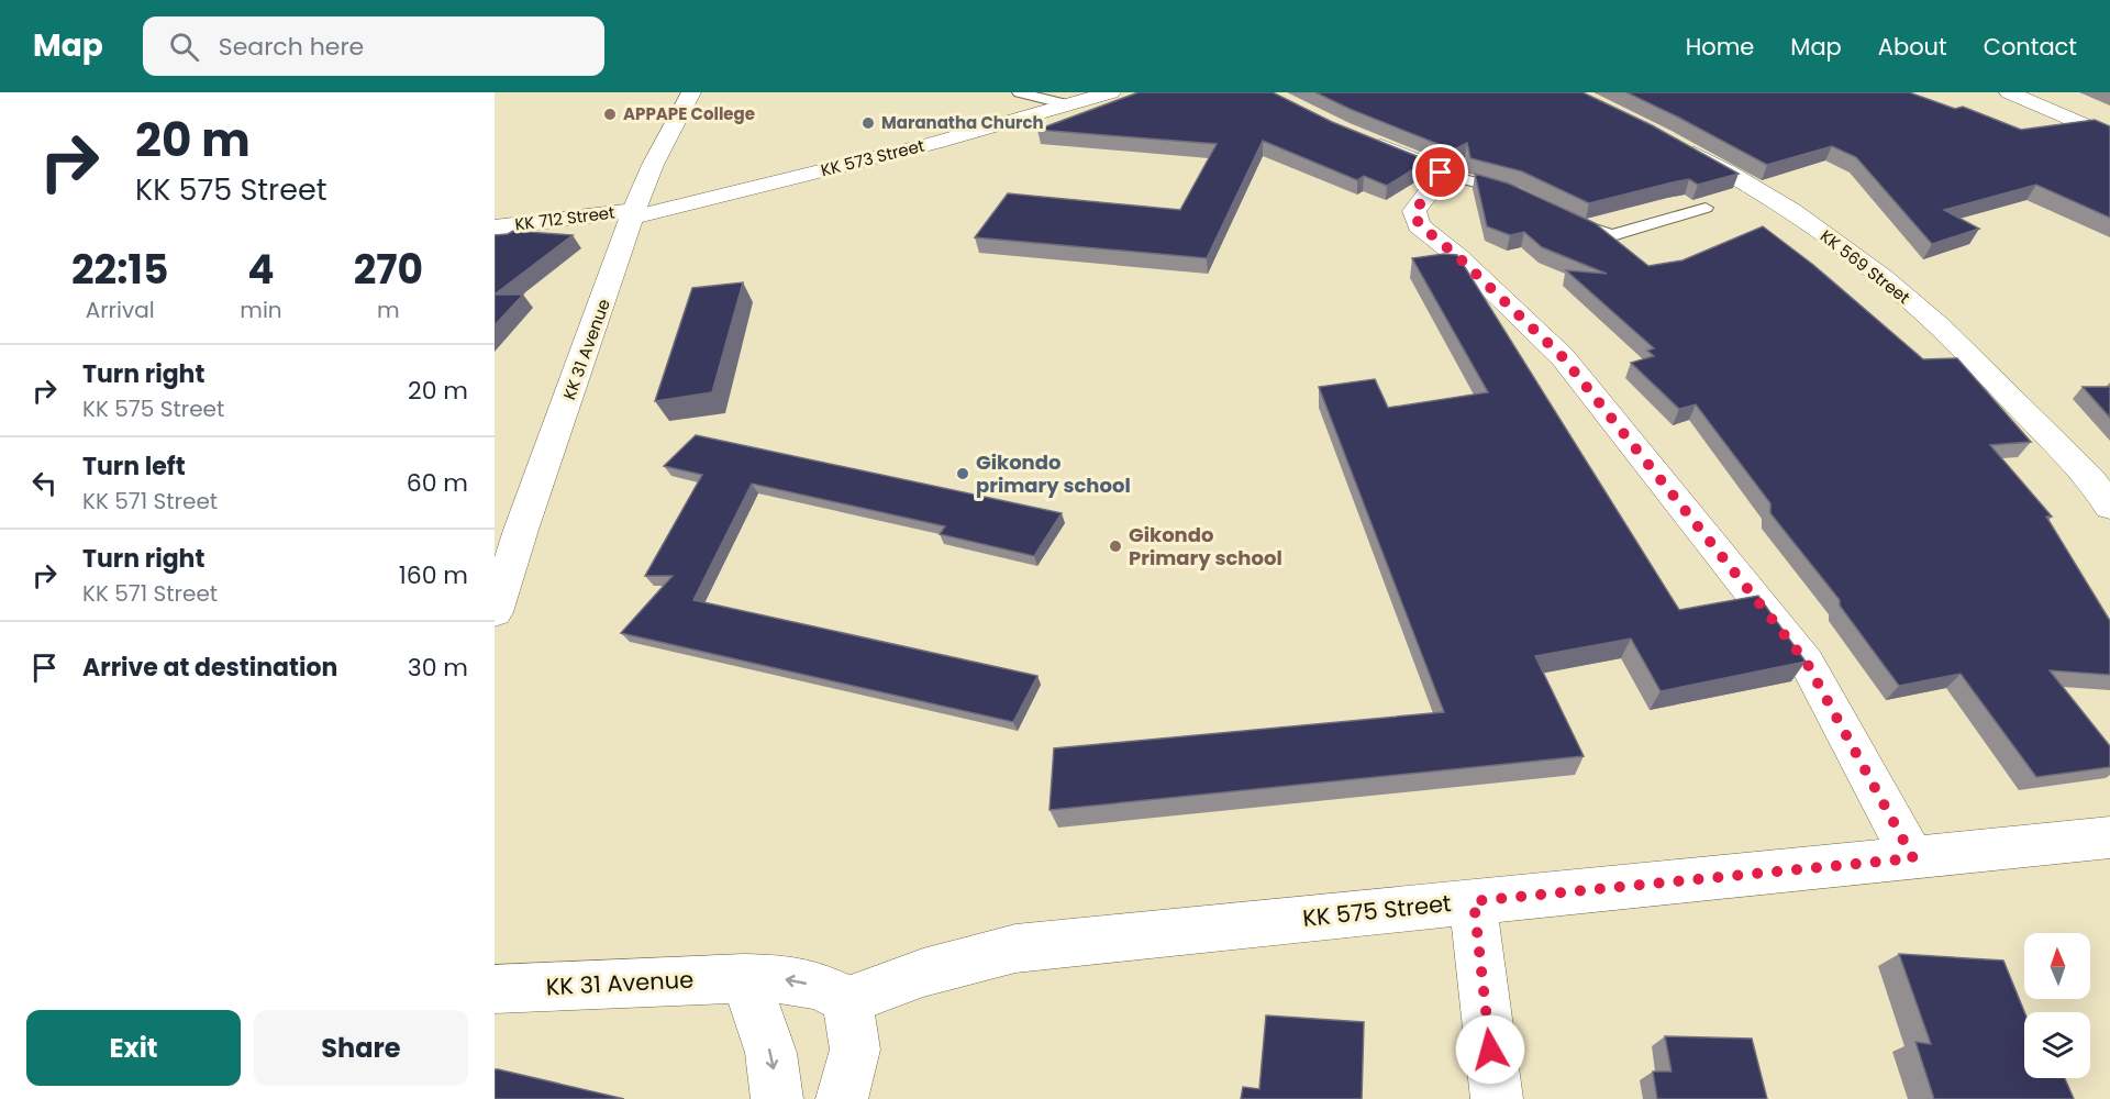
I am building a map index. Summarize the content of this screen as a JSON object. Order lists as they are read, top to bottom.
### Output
{
  "streets": {
    "street": [
      "KK 573 Street",
      "KK 712 Street",
      "KK 569 Street",
      "KK 31 Avenue",
      "KK 575 Street"
    ]
  },
  "crossings": [
    ["KK 573 Street", "KK 712 Street"],
    ["KK 573 Street", "KK 31 Avenue"],
    ["KK 712 Street", "KK 31 Avenue"],
    ["KK 31 Avenue", "KK 575 Street"]
  ],
  "places": [
    "APPAPE College",
    "Maranatha Church",
    "Gikondo primary school",
    "Gikondo Primary school"
  ],
  "north": "top",
  "page": {
    "header": "Map",
    "search": "Search here",
    "nav": [
      "Home",
      "Map",
      "About",
      "Contact"
    ],
    "turn": ["20 m", "KK 575 Street"],
    "eta": [
      "22:15",
      "Arrival",
      "4",
      "min",
      "270",
      "m"
    ],
    "list": [
      {
        "name": "Turn right",
        "note": "KK 575 Street",
        "value": "20 m"
      },
      {
        "name": "Turn left",
        "note": "KK 571 Street",
        "value": "60 m"
      },
      {
        "name": "Turn right",
        "note": "KK 571 Street",
        "value": "160 m"
      },
      {
        "name": "Arrive at destination",
        "value": "30 m"
      }
    ],
    "buttons": ["Exit", "Share"]
  }
}
